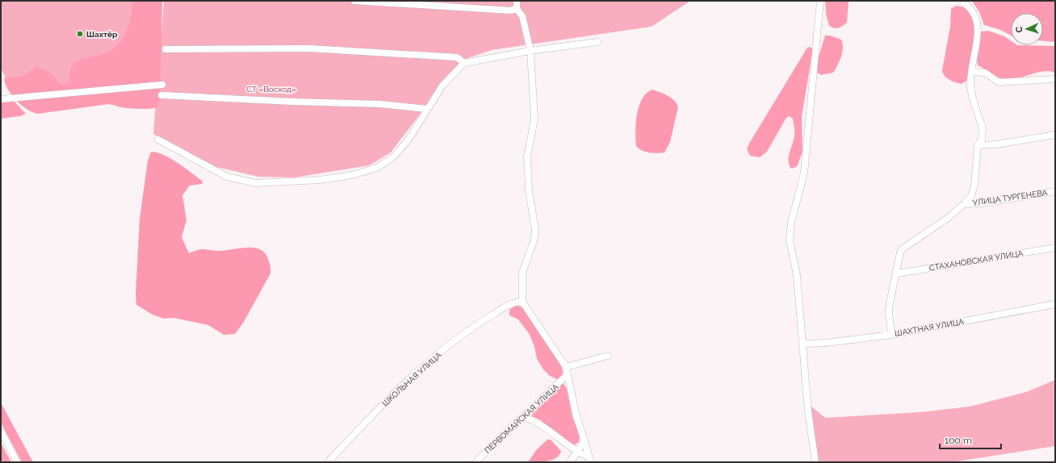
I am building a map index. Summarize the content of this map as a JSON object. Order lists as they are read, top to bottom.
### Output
{
  "streets": {
    "street": [
      "УЛИЦА ТУРГЕНЕВА",
      "СТАХАНОВСКАЯ УЛИЦА",
      "ШАХТНАЯ УЛИЦА",
      "ШКОЛЬНАЯ УЛИЦА",
      "ПЕРВОМАЙСКАЯ УЛИЦА"
    ]
  },
  "parks": ["СТ «Восход»"],
  "places": ["Шахтёр"],
  "scale_bar": "100 m",
  "north": "left"
}
